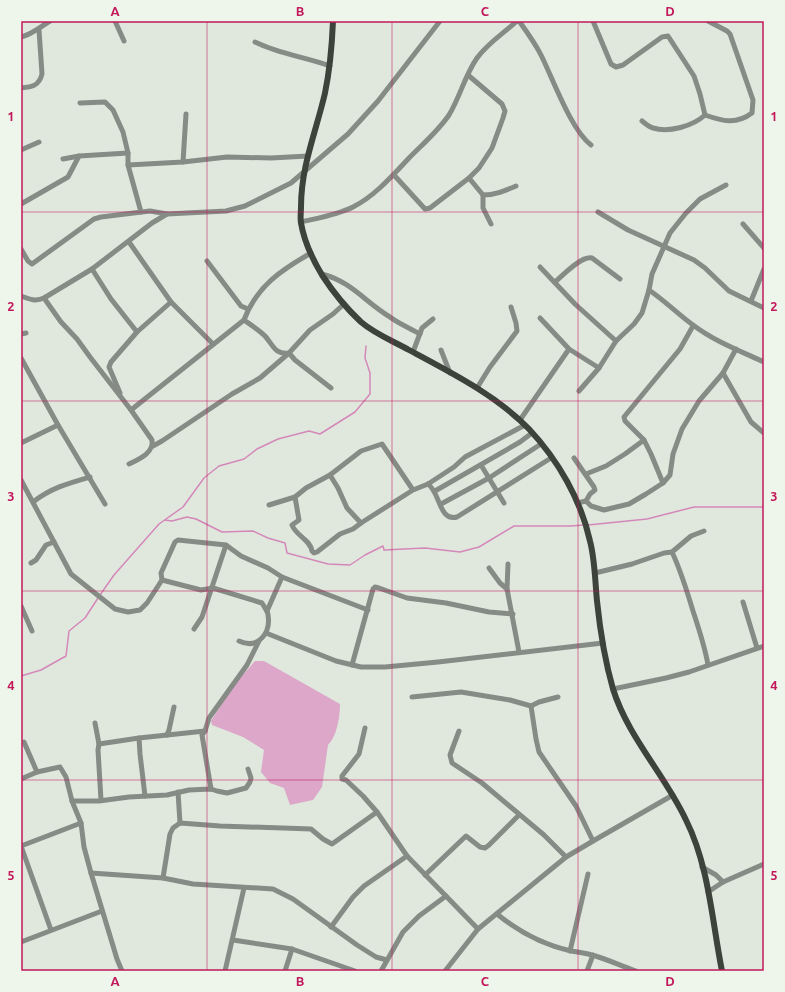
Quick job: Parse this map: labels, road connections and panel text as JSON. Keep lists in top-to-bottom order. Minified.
{"grid":{"columns":["A","B","C","D"],"rows":["1","2","3","4","5"]}}
